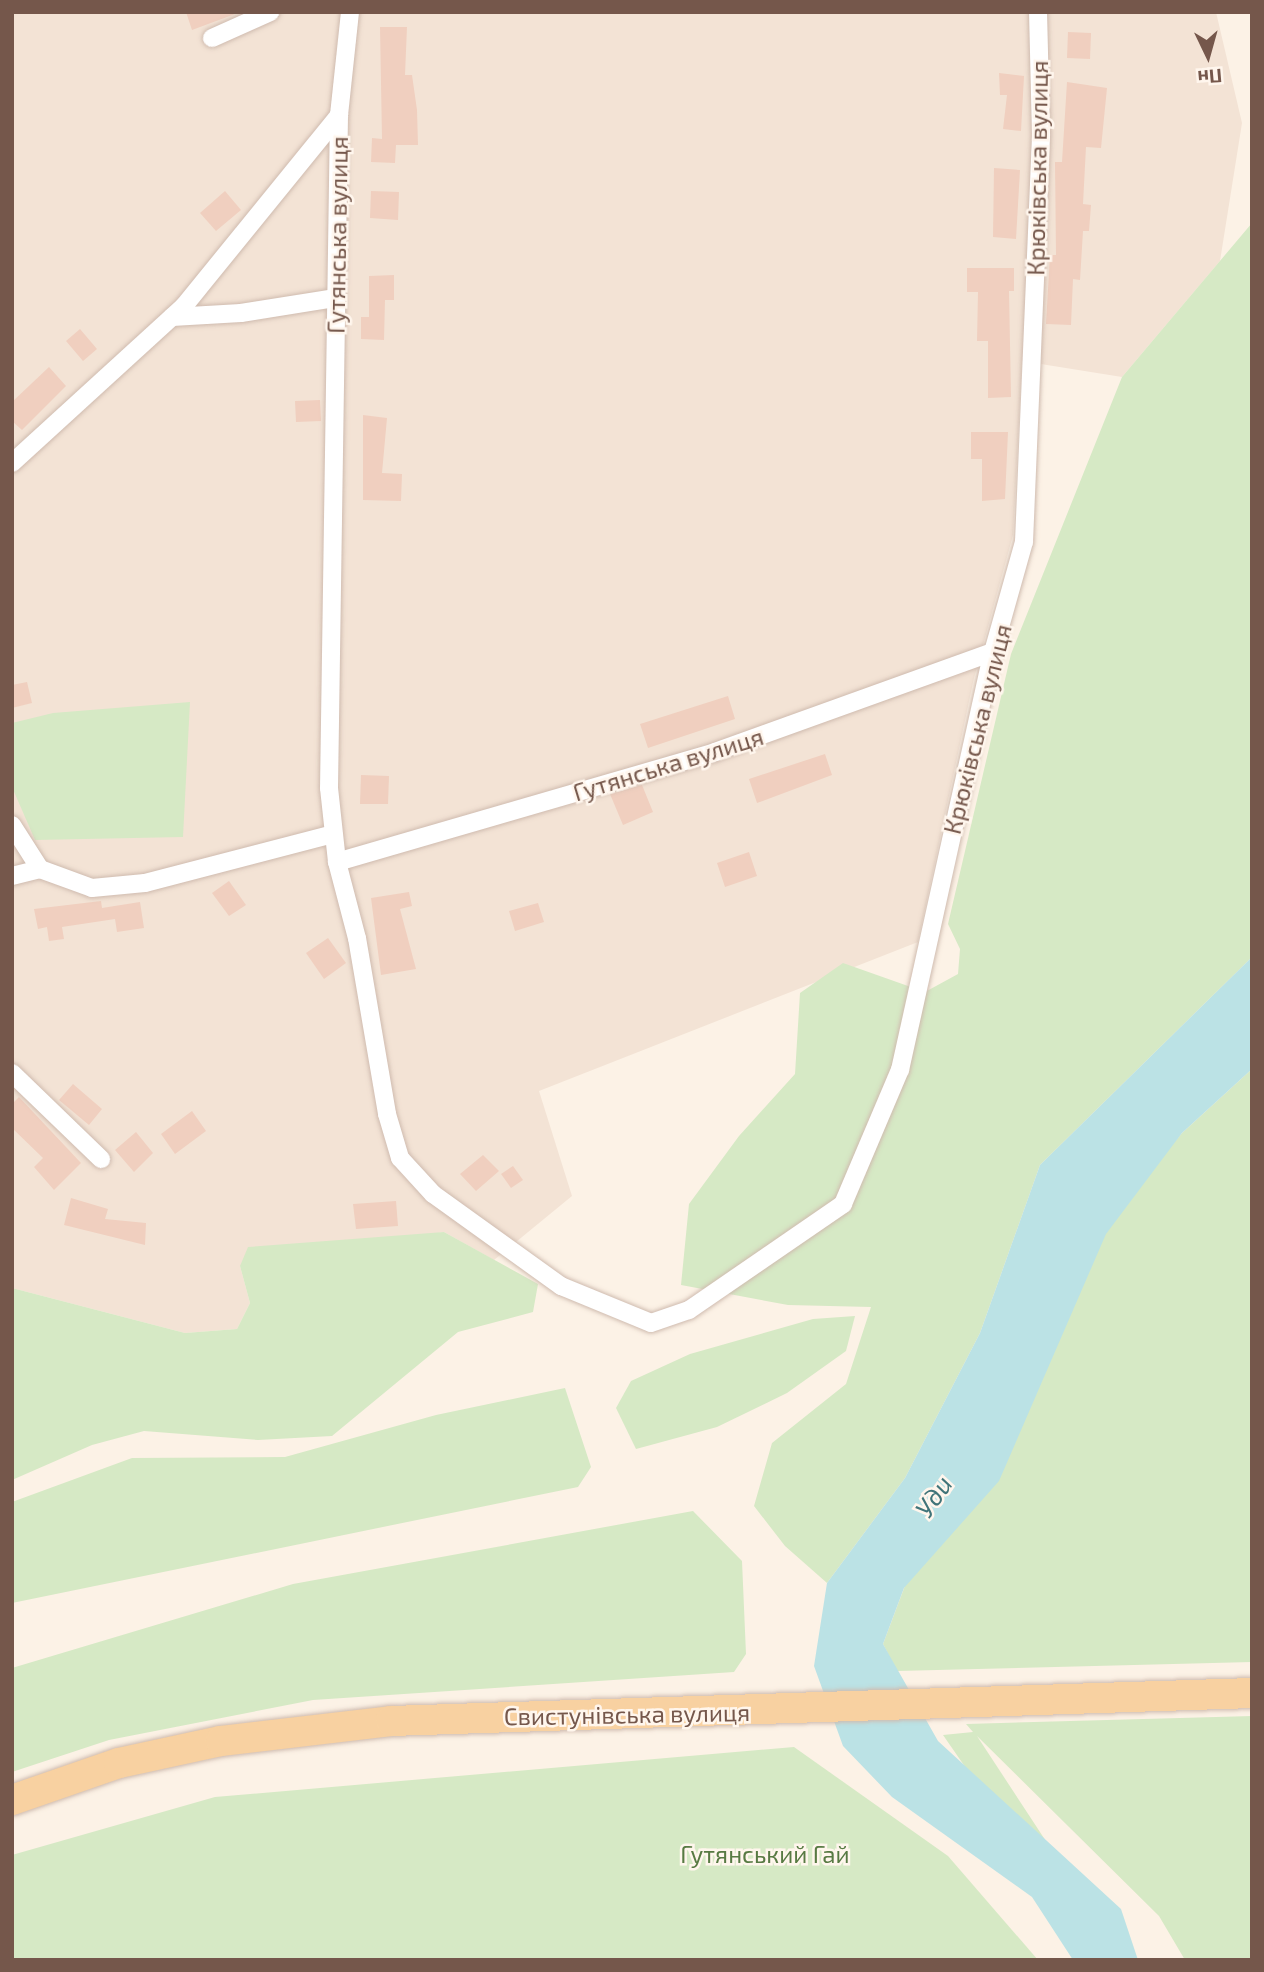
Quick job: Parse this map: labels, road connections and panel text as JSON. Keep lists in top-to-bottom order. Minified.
{"streets":{"main road":["Свистунівська вулиця"],"street":["Крюківська вулиця","Гутянська вулиця"]},"crossings":[["Крюківська вулиця","Гутянська вулиця"]],"water":["Уди"],"parks":["Гутянський Гай"],"north":"bottom"}
